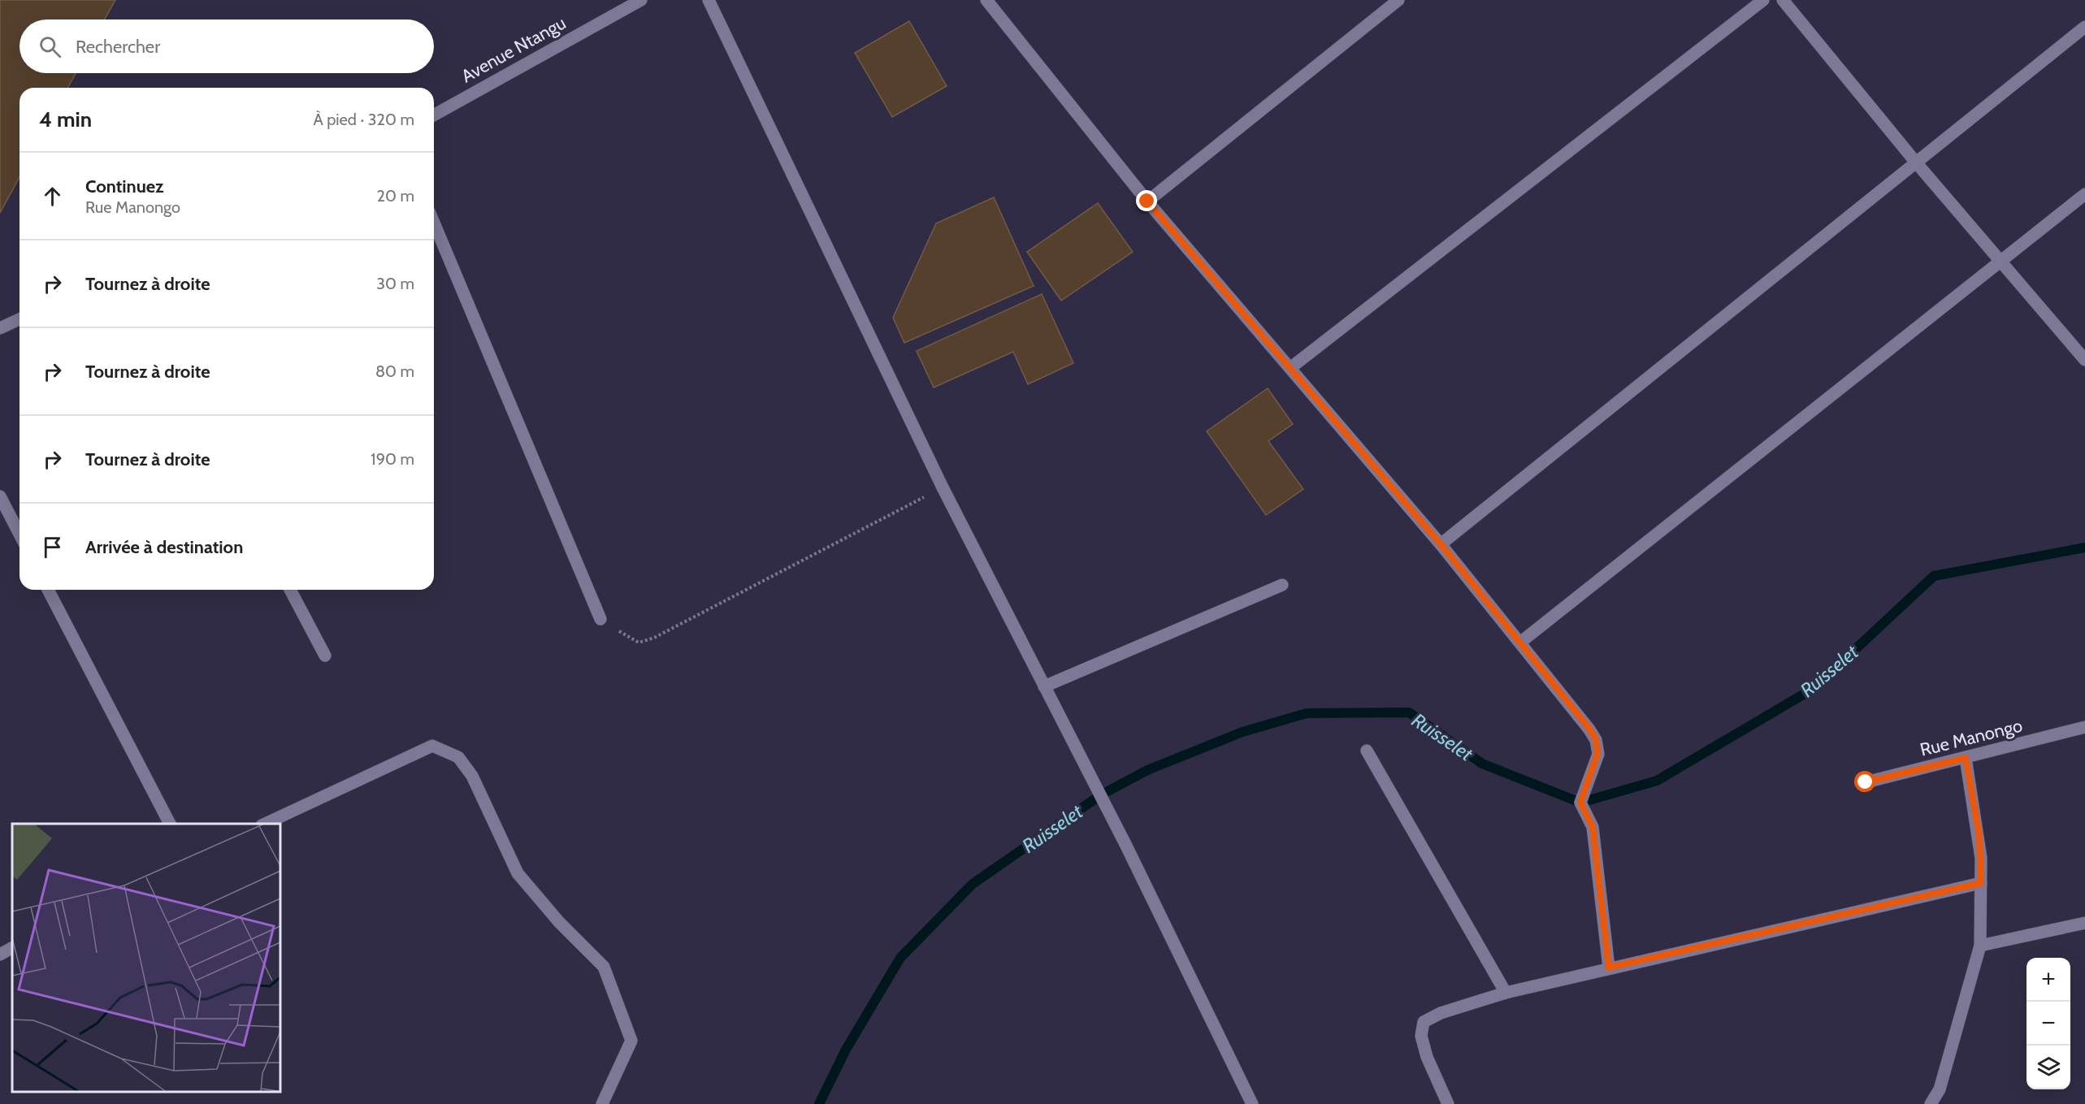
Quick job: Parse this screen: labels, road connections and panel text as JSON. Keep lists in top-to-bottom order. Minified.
{"streets":{"street":["Avenue Ntangu","Rue Manongo"]},"water":["Ruisselet"],"page":{"search":"Rechercher","heading":["4 min","À pied · 320 m"],"list":[["Continuez","Rue Manongo","20 m"],["Tournez à droite","30 m"],["Tournez à droite","80 m"],["Tournez à droite","190 m"],"Arrivée à destination"],"map_buttons":["+","−"]}}
